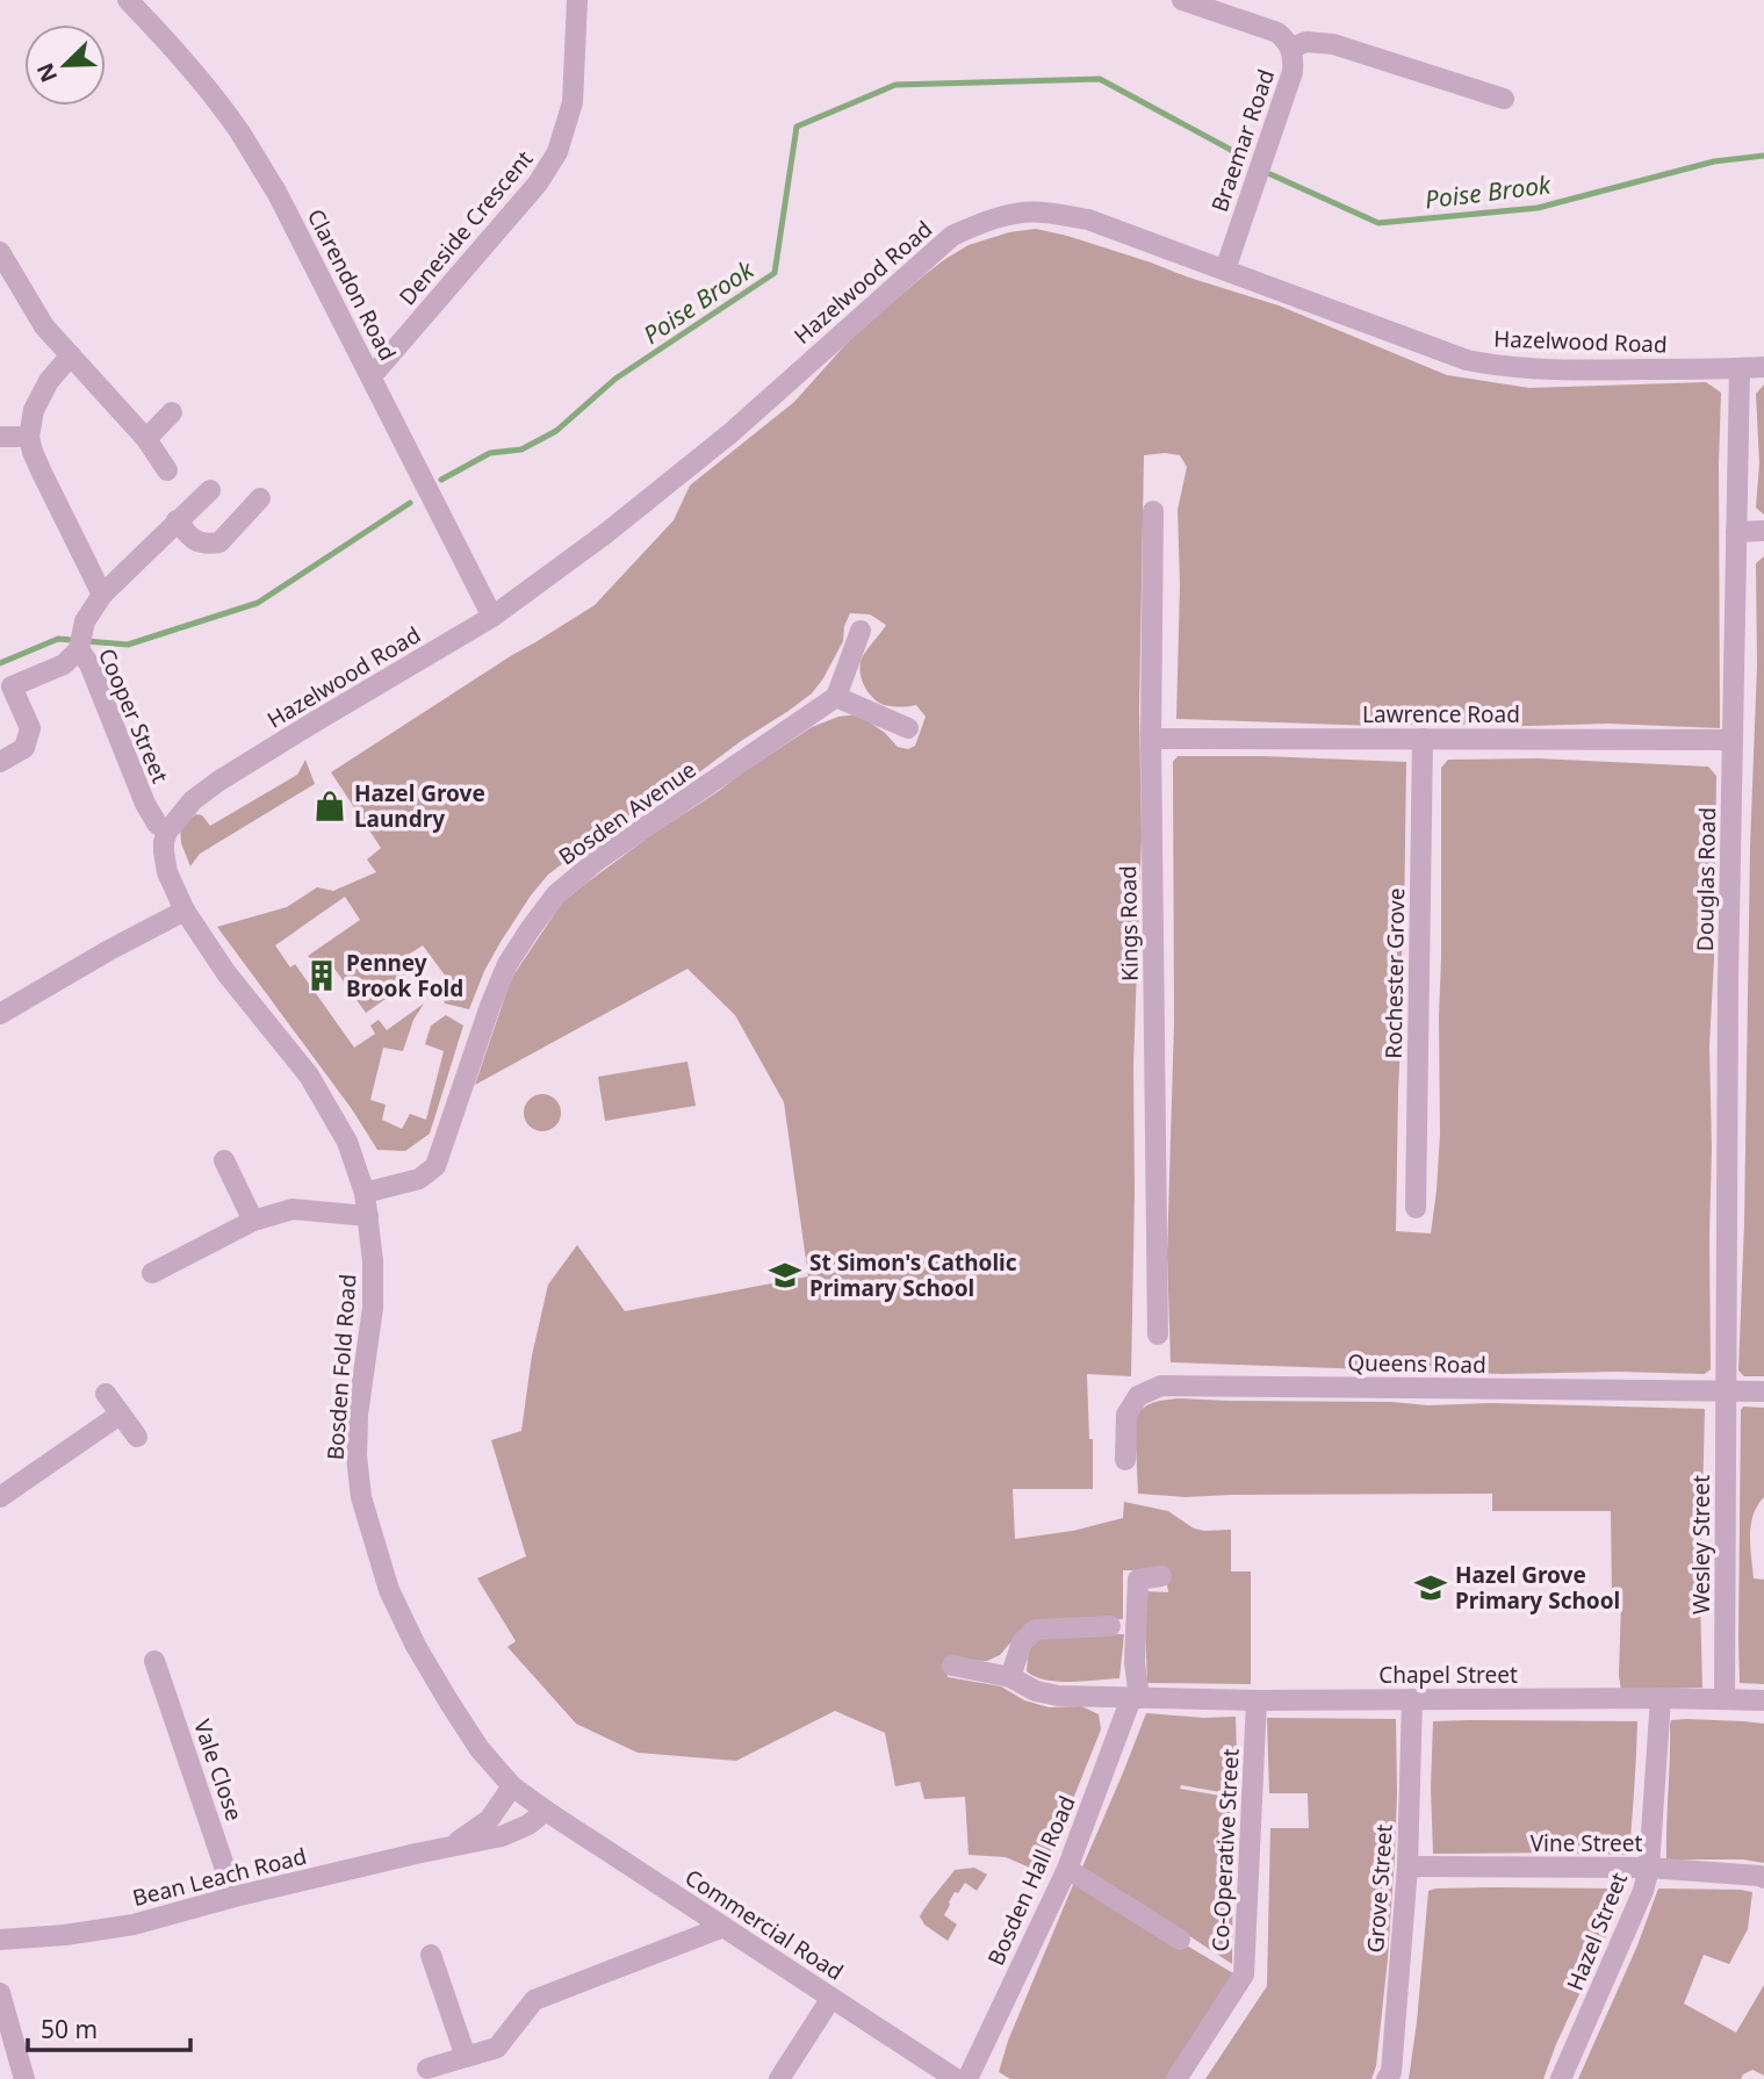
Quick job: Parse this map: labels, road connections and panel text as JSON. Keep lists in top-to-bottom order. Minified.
{"streets":{"street":["Braemar Road","Deneside Crescent","Hazelwood Road","Clarendon Road","Lawrence Road","Cooper Street","Bosden Avenue","Douglas Road","Kings Road","Rochester Grove","Queens Road","Bosden Fold Road","Wesley Street","Chapel Street","Vale Close","Vine Street","Co-Operative Street","Bean Leach Road","Bosden Hall Road","Grove Street","Commercial Road","Hazel Street"]},"crossings":[["Braemar Road","Hazelwood Road"],["Deneside Crescent","Clarendon Road"],["Hazelwood Road","Clarendon Road"],["Hazelwood Road","Cooper Street"],["Hazelwood Road","Douglas Road"],["Hazelwood Road","Bosden Fold Road"],["Lawrence Road","Douglas Road"],["Lawrence Road","Kings Road"],["Lawrence Road","Rochester Grove"],["Cooper Street","Bosden Fold Road"],["Bosden Avenue","Bosden Fold Road"],["Douglas Road","Queens Road"],["Douglas Road","Wesley Street"],["Queens Road","Wesley Street"],["Bosden Fold Road","Bean Leach Road"],["Bosden Fold Road","Commercial Road"],["Wesley Street","Chapel Street"],["Chapel Street","Co-Operative Street"],["Chapel Street","Bosden Hall Road"],["Chapel Street","Grove Street"],["Chapel Street","Hazel Street"],["Vale Close","Bean Leach Road"],["Vine Street","Grove Street"],["Vine Street","Hazel Street"],["Bean Leach Road","Commercial Road"]],"water":["Poise Brook"],"places":{"shop":["Hazel Grove Laundry"],"building":["Penney Brook Fold"],"school or university":["St Simon's Catholic Primary School","Hazel Grove Primary School"]},"scale_bar":"50 m","north":"bottom left"}
